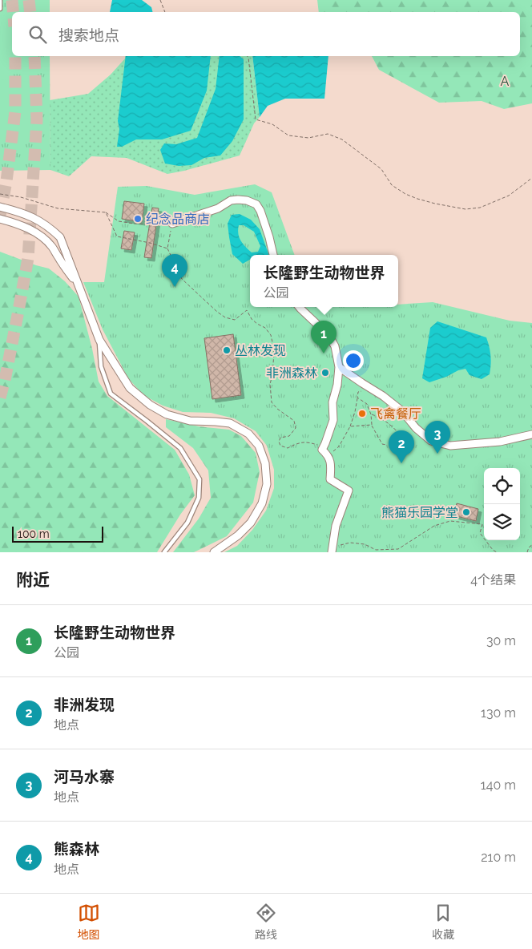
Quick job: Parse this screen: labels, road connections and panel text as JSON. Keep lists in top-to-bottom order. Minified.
{"parks":["A"],"places":["纪念品商店","丛林发现","非洲森林","飞禽餐厅","熊猫乐园学堂"],"scale_bar":"100 m","page":{"search":"搜索地点","pins":["4","1","3","2"],"popup":["长隆野生动物世界","公园"],"scale":"100 m","heading":["附近","4个结果"],"list":[{"mark":"1","name":"长隆野生动物世界","note":"公园","value":"30 m"},{"mark":"2","name":"非洲发现","note":"地点","value":"130 m"},{"mark":"3","name":"河马水寨","note":"地点","value":"140 m"},{"mark":"4","name":"熊森林","note":"地点","value":"210 m"}],"nav":["地图","路线","收藏"]}}
